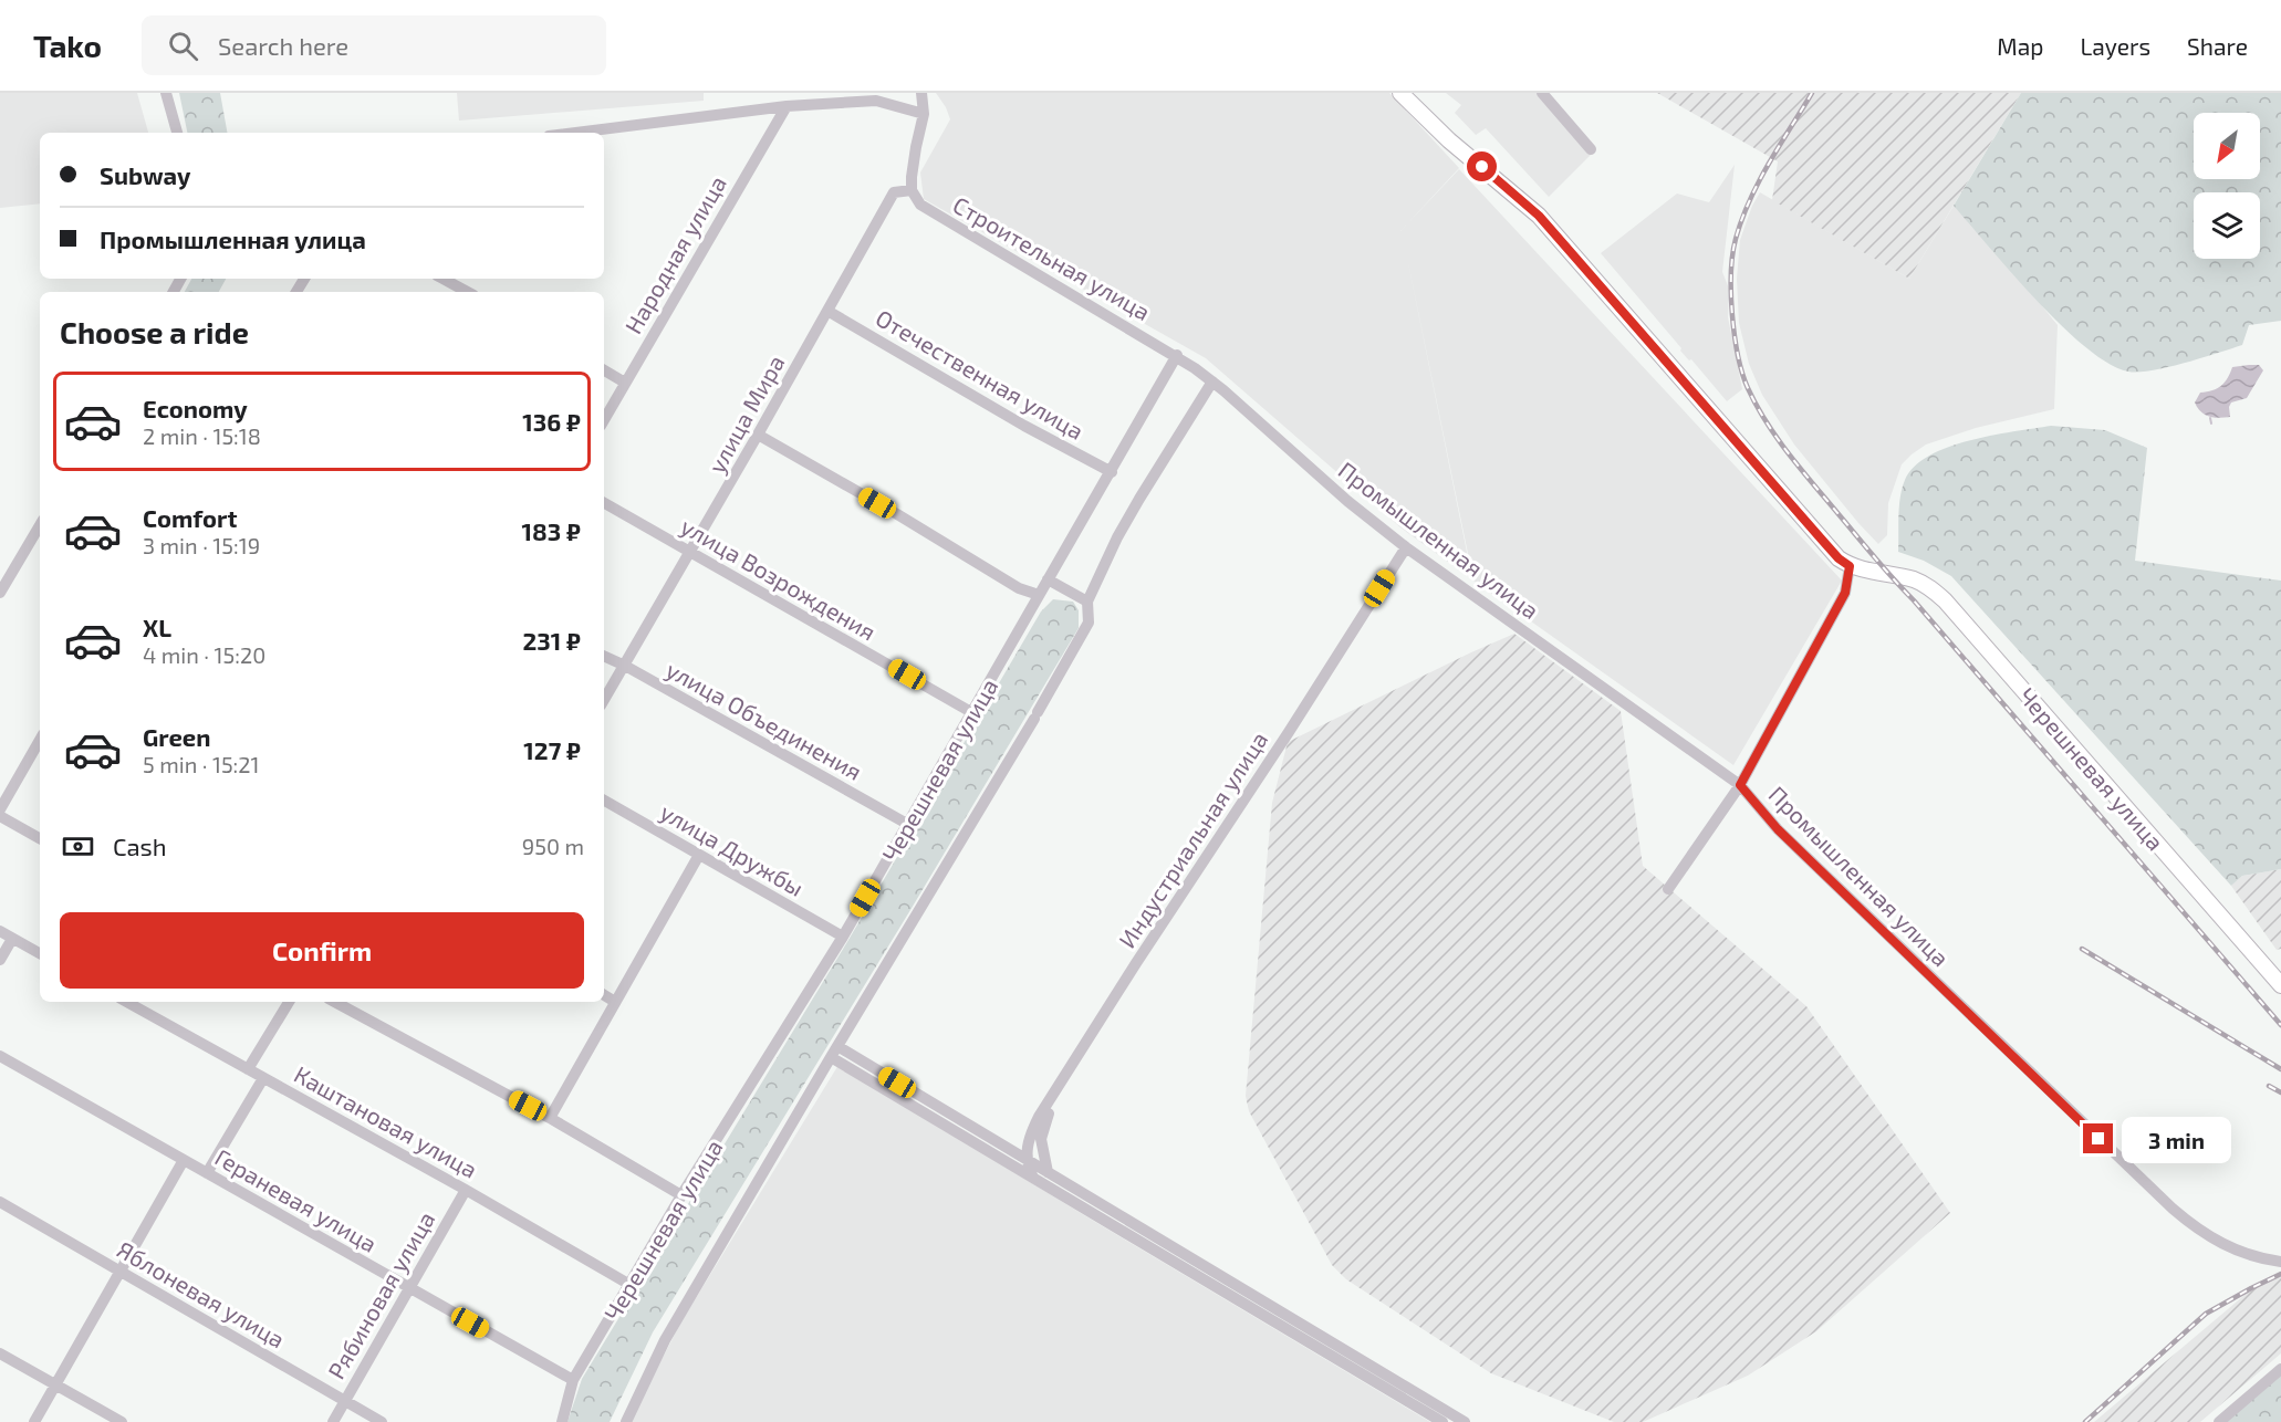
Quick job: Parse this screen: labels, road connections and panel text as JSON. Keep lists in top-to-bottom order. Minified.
{"streets":{"main road":["Черешневая улица"],"street":["Народная улица","Строительная улица","Отечественная улица","улица Мира","Промышленная улица","улица Возрождения","улица Объединения","Индустриальная улица","улица Дружбы","Каштановая улица","Гераневая улица","Яблоневая улица","Рябиновая улица"]},"crossings":[["Строительная улица","улица Мира"],["Строительная улица","Промышленная улица"],["Строительная улица","Черешневая улица"],["Отечественная улица","улица Мира"],["Отечественная улица","Черешневая улица"],["улица Мира","улица Возрождения"],["улица Мира","улица Объединения"],["Промышленная улица","Черешневая улица"],["Промышленная улица","Индустриальная улица"],["улица Возрождения","Черешневая улица"],["улица Объединения","Черешневая улица"],["Черешневая улица","улица Дружбы"],["Черешневая улица","Каштановая улица"],["Черешневая улица","Гераневая улица"],["Каштановая улица","Рябиновая улица"],["Гераневая улица","Рябиновая улица"],["Яблоневая улица","Рябиновая улица"]],"north":"bottom left","page":{"header":"Tako","search":"Search here","nav":["Map","Layers","Share"],"banner":["Subway","Промышленная улица"],"heading":"Choose a ride","list":[{"name":"Economy","note":"2 min · 15:18","value":"136 ₽"},{"name":"Comfort","note":"3 min · 15:19","value":"183 ₽"},{"name":"XL","note":"4 min · 15:20","value":"231 ₽"},{"name":"Green","note":"5 min · 15:21","value":"127 ₽"}],"pay":["Cash","950 m"],"buttons":"Confirm","bubble":"3 min"}}
